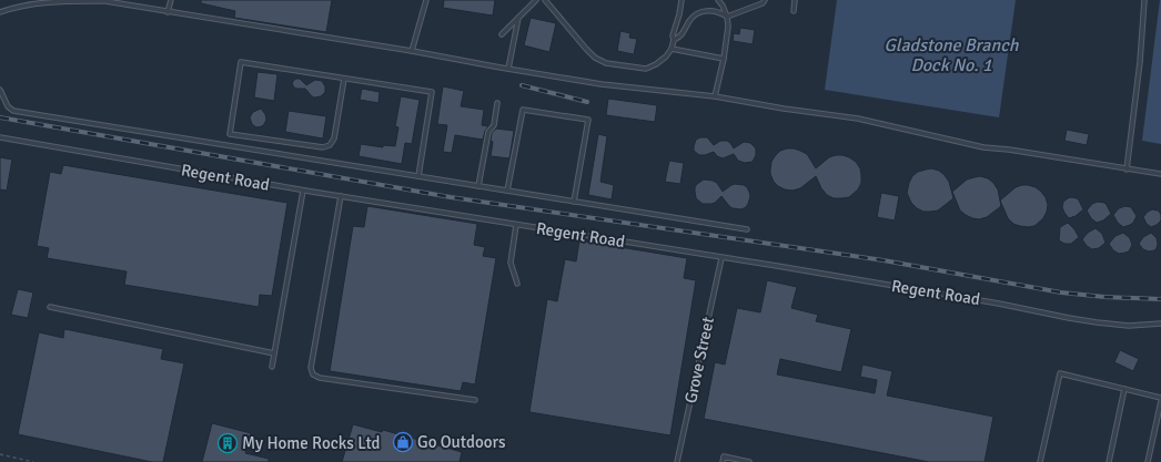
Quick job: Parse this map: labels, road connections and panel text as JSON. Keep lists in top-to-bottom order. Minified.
{"streets":{"lane":["Regent Road","Grove Street"]},"crossings":[["Regent Road","Grove Street"]],"water":["Gladstone Branch Dock No. 1"],"places":{"shop":["Go Outdoors"],"building":["My Home Rocks Ltd"]}}
